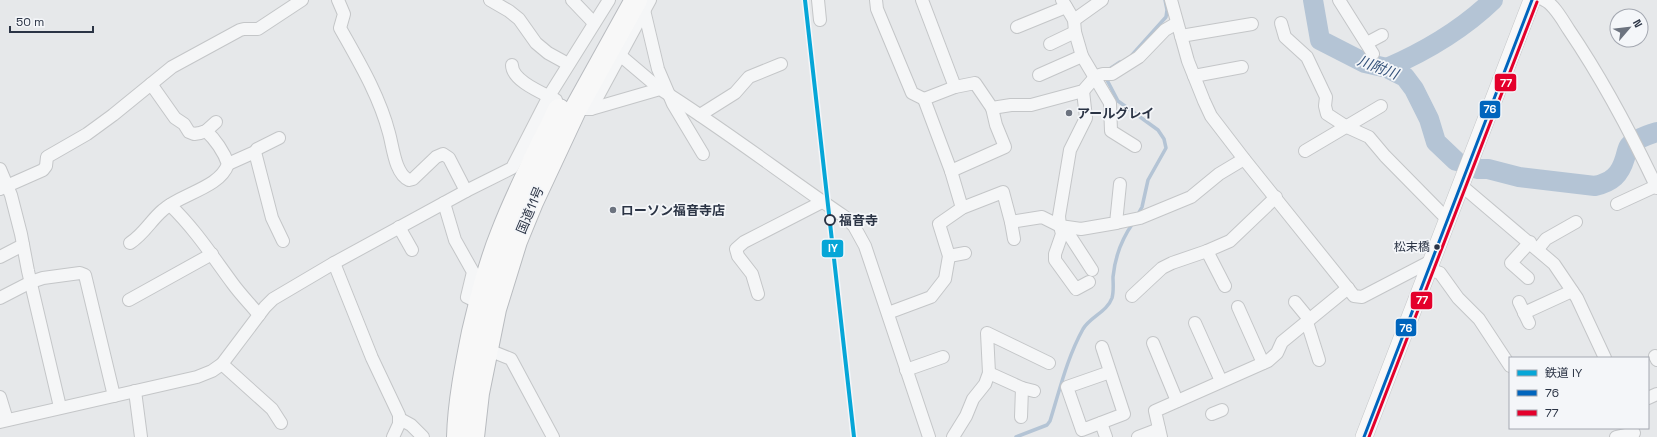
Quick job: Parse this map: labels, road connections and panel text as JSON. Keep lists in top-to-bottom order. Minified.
{"streets":{"highway":["国道11号"]},"water":["川附川"],"places":["アールグレイ","ローソン福音寺店","福音寺","松末橋"],"lines":["rail line IY","transit line 76","transit line 77"],"legend":["鉄道 IY","76","77"],"scale_bar":"50 m","north":"top right"}
